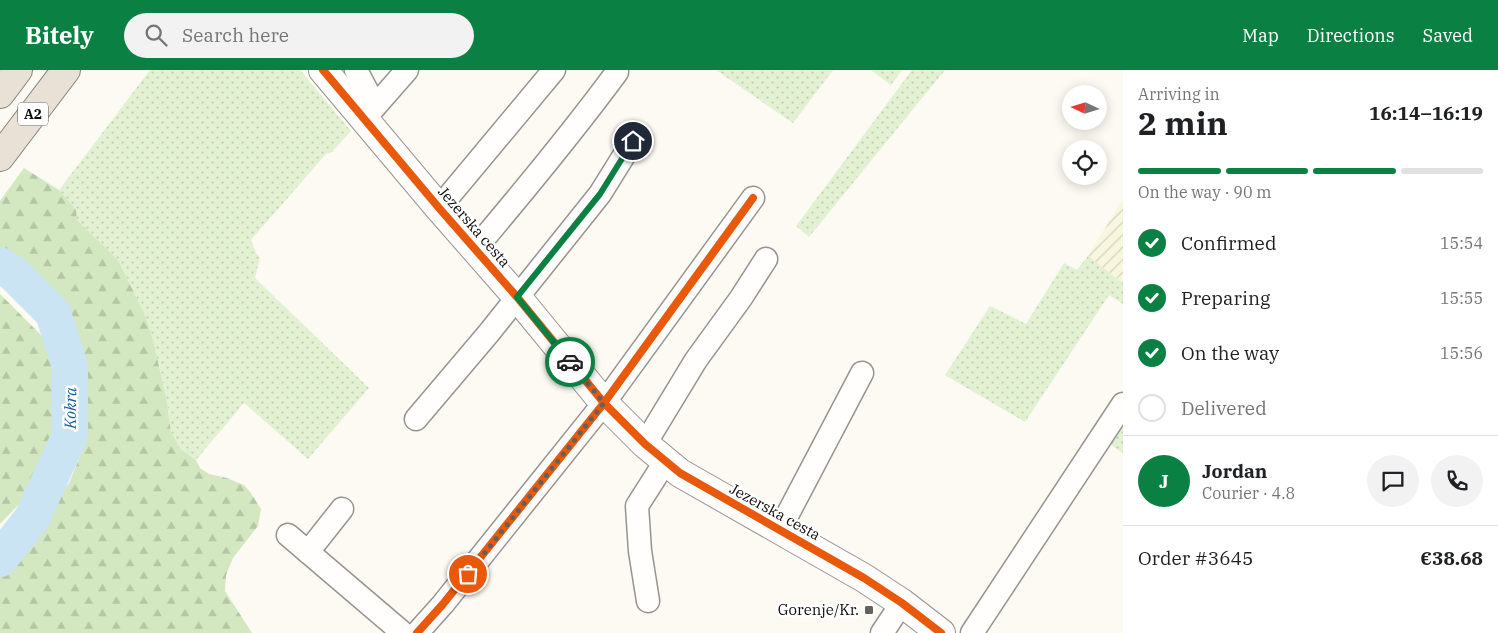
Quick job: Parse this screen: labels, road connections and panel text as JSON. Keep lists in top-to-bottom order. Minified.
{"streets":{"highway":["A2"],"street":["Jezerska cesta"]},"water":["Kokra"],"places":{"transit":["Gorenje/Kr."]},"north":"left","page":{"header":"Bitely","search":"Search here","nav":["Map","Directions","Saved"],"heading":["2 min","Arriving in","16:14–16:19"],"panel":["Jordan","Courier · 4.8","Order #3645","€38.68"],"bar":"On the way · 90 m","list":[["Confirmed","15:54"],["Preparing","15:55"],["On the way","15:56"],"Delivered"],"round":"J"}}
